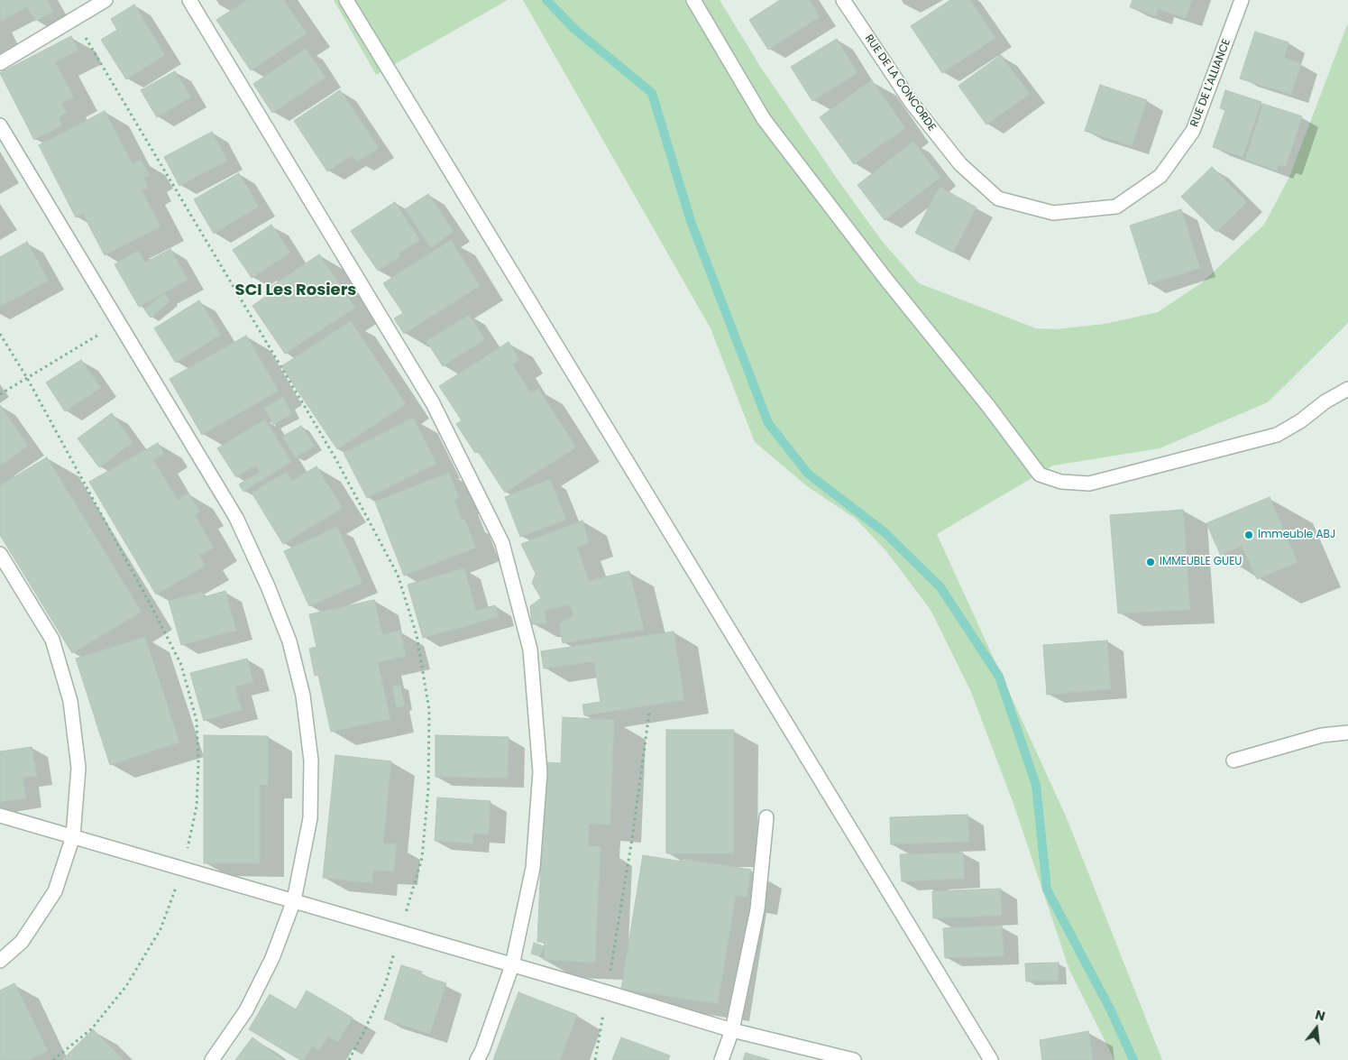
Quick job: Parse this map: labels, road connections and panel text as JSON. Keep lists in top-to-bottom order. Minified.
{"streets":{"street":["RUE DE LA CONCORDE","RUE DE L'ALLIANCE"]},"crossings":[["RUE DE LA CONCORDE","RUE DE L'ALLIANCE"]],"districts":["SCI Les Rosiers"],"places":["Immeuble ABJ","IMMEUBLE GUEU"],"north":"top"}
